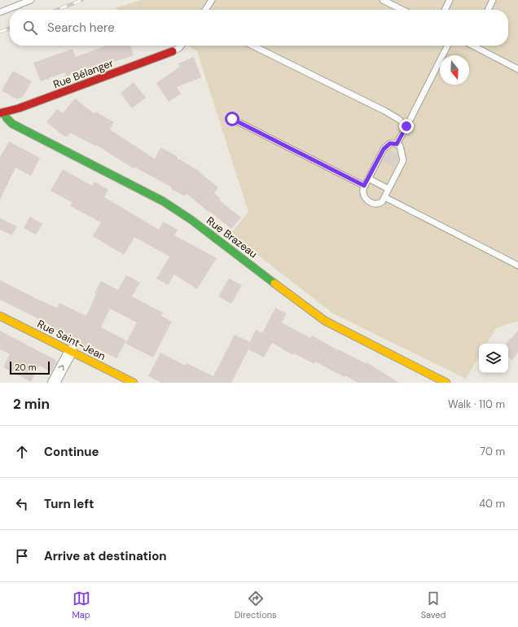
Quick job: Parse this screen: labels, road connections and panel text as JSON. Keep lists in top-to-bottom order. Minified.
{"streets":{"street":["Rue Bélanger","Rue Brazeau","Rue Saint-Jean"]},"crossings":[["Rue Bélanger","Rue Brazeau"]],"scale_bar":"20 m","north":"bottom","page":{"search":"Search here","scale":"20 m","heading":["2 min","Walk · 110 m"],"list":[["Continue","70 m"],["Turn left","40 m"],"Arrive at destination"],"nav":["Map","Directions","Saved"]}}
